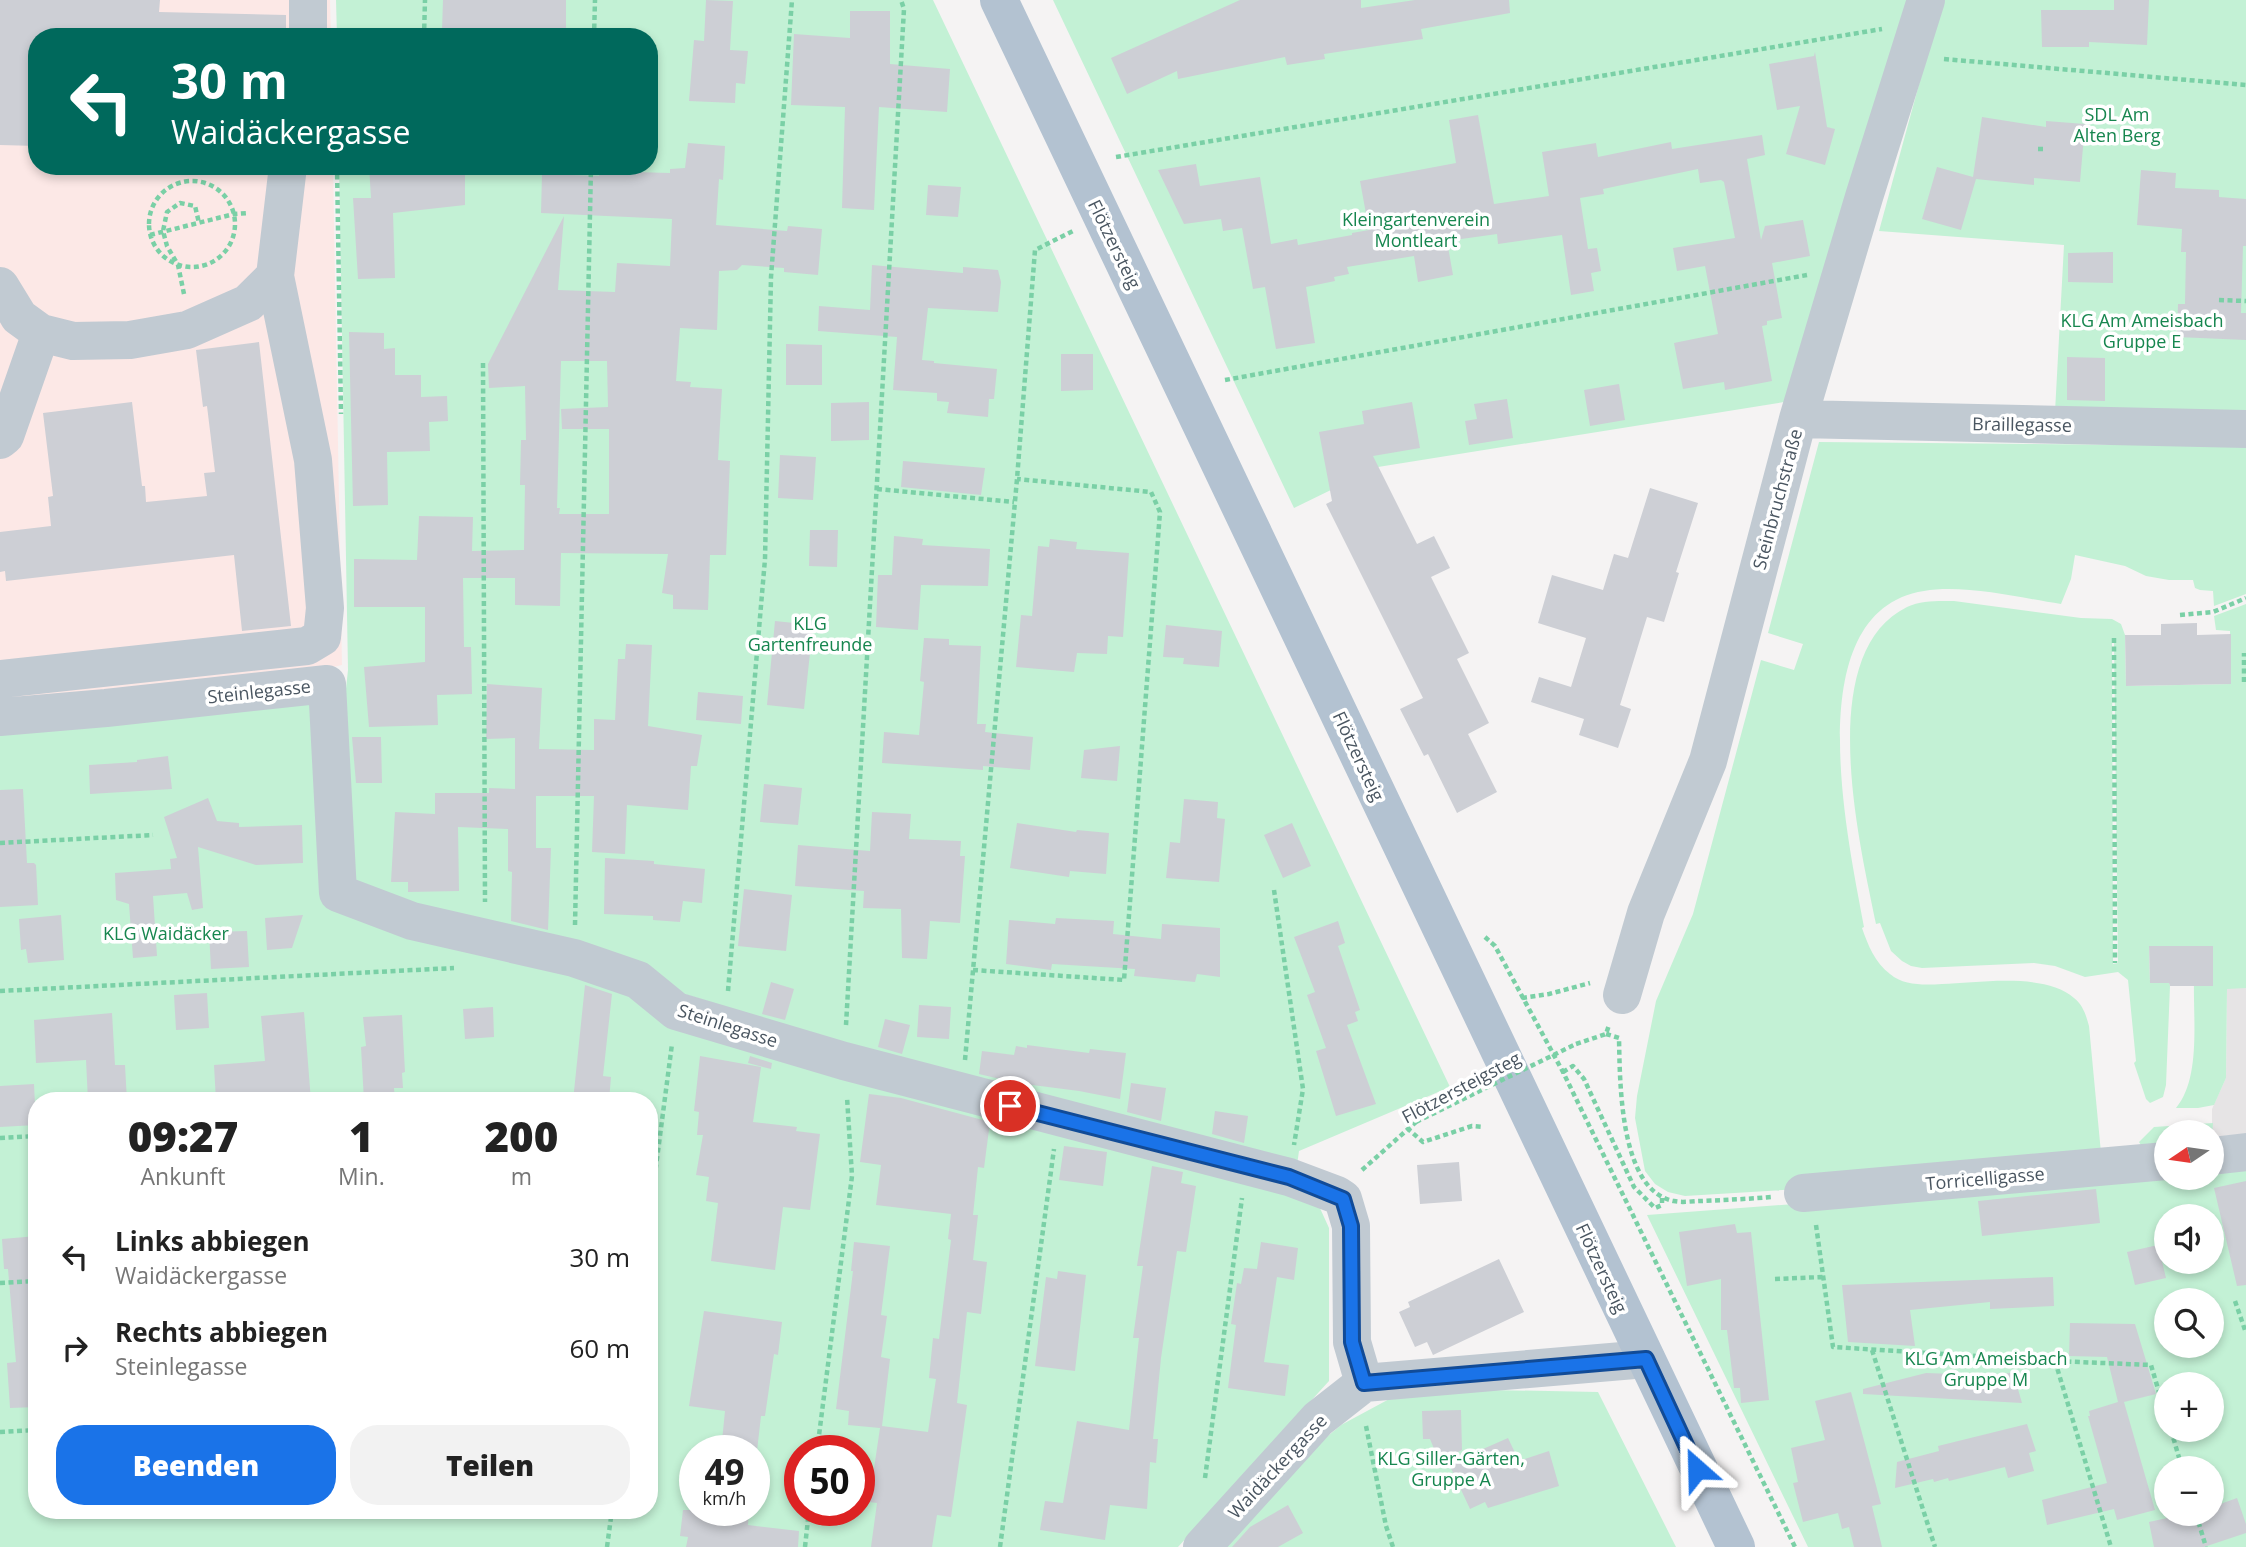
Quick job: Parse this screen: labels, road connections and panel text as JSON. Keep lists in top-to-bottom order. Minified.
{"streets":{"main road":["Flötzersteig"],"street":["Braillegasse","Steinbruchstraße","Steinlegasse","Torricelligasse","Waidäckergasse"],"path":["Flötzersteigsteg"]},"crossings":[["Braillegasse","Steinbruchstraße"],["Steinlegasse","Flötzersteigsteg"]],"parks":["SDL Am Alten Berg","Kleingartenverein Montleart","KLG Am Ameisbach Gruppe E","KLG Gartenfreunde","KLG Waidäcker","KLG Am Ameisbach Gruppe M","KLG Siller-Gärten, Gruppe A"],"north":"left","page":{"turn":["30 m","Waidäckergasse"],"eta":["09:27","Ankunft","1","Min.","200","m"],"map_buttons":["+","−"],"list":[{"name":"Links abbiegen","note":"Waidäckergasse","value":"30 m"},{"name":"Rechts abbiegen","note":"Steinlegasse","value":"60 m"}],"buttons":["Beenden","Teilen"],"speed":"49 km/h","limit":"50"}}
